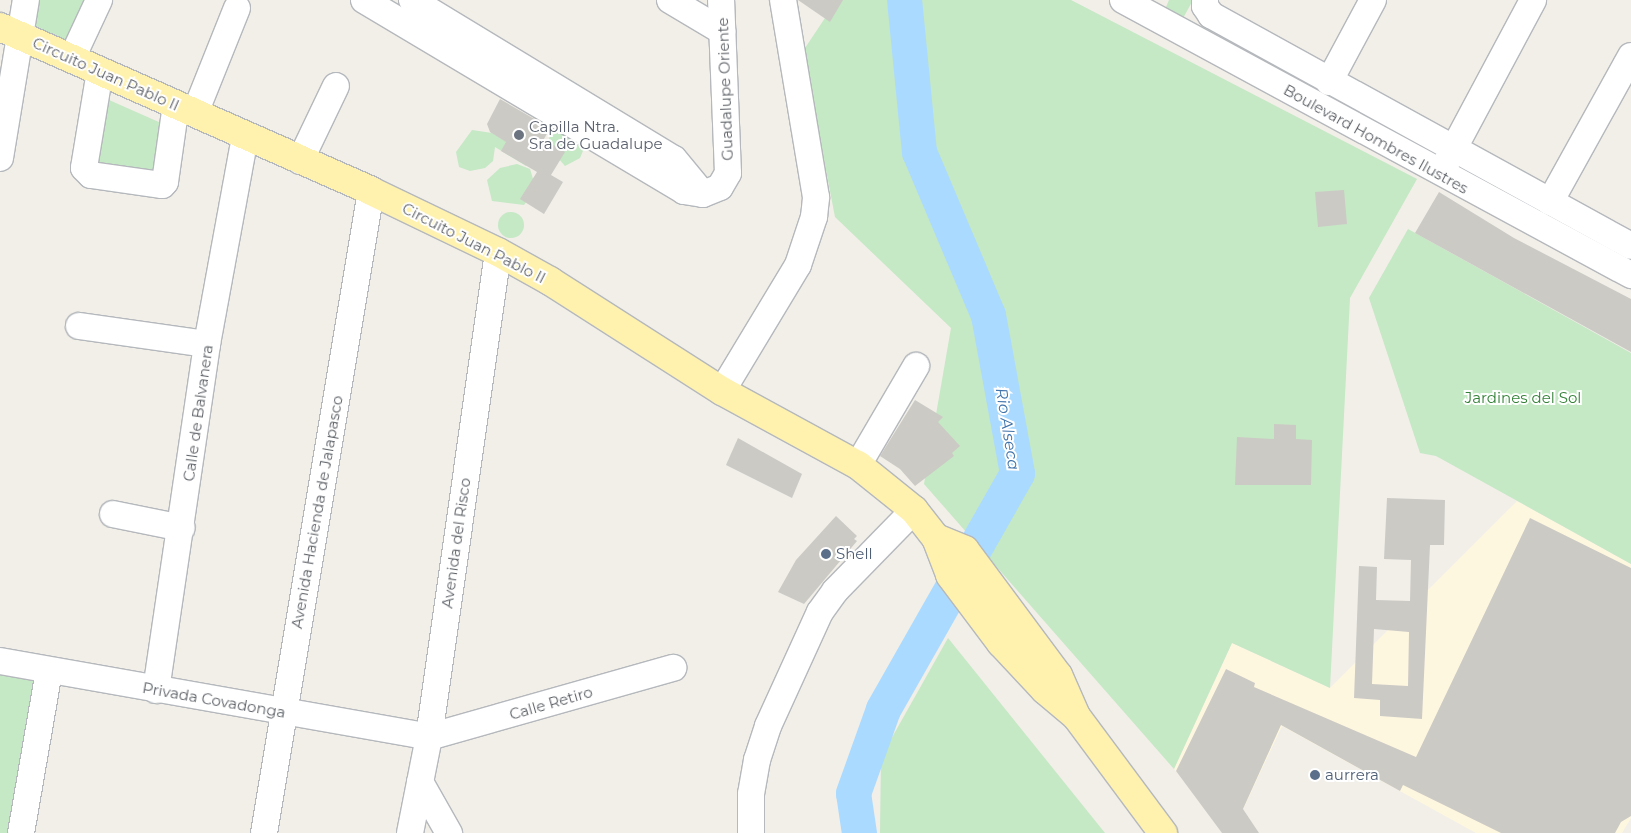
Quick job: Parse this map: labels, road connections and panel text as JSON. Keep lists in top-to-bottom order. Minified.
{"streets":{"main road":["Circuito Juan Pablo II"],"street":["Guadalupe Oriente","Boulevard Hombres Ilustres","Calle de Balvanera","Avenida Hacienda de Jalapasco","Avenida del Risco","Privada Covadonga","Calle Retiro"]},"crossings":[["Circuito Juan Pablo II","Calle de Balvanera"],["Circuito Juan Pablo II","Avenida Hacienda de Jalapasco"],["Circuito Juan Pablo II","Avenida del Risco"],["Calle de Balvanera","Privada Covadonga"],["Avenida Hacienda de Jalapasco","Privada Covadonga"],["Avenida del Risco","Privada Covadonga"],["Avenida del Risco","Calle Retiro"],["Privada Covadonga","Calle Retiro"]],"water":["Rio Alseca"],"parks":["Jardines del Sol"],"places":["Capilla Ntra. Sra de Guadalupe","Shell","aurrera"]}
